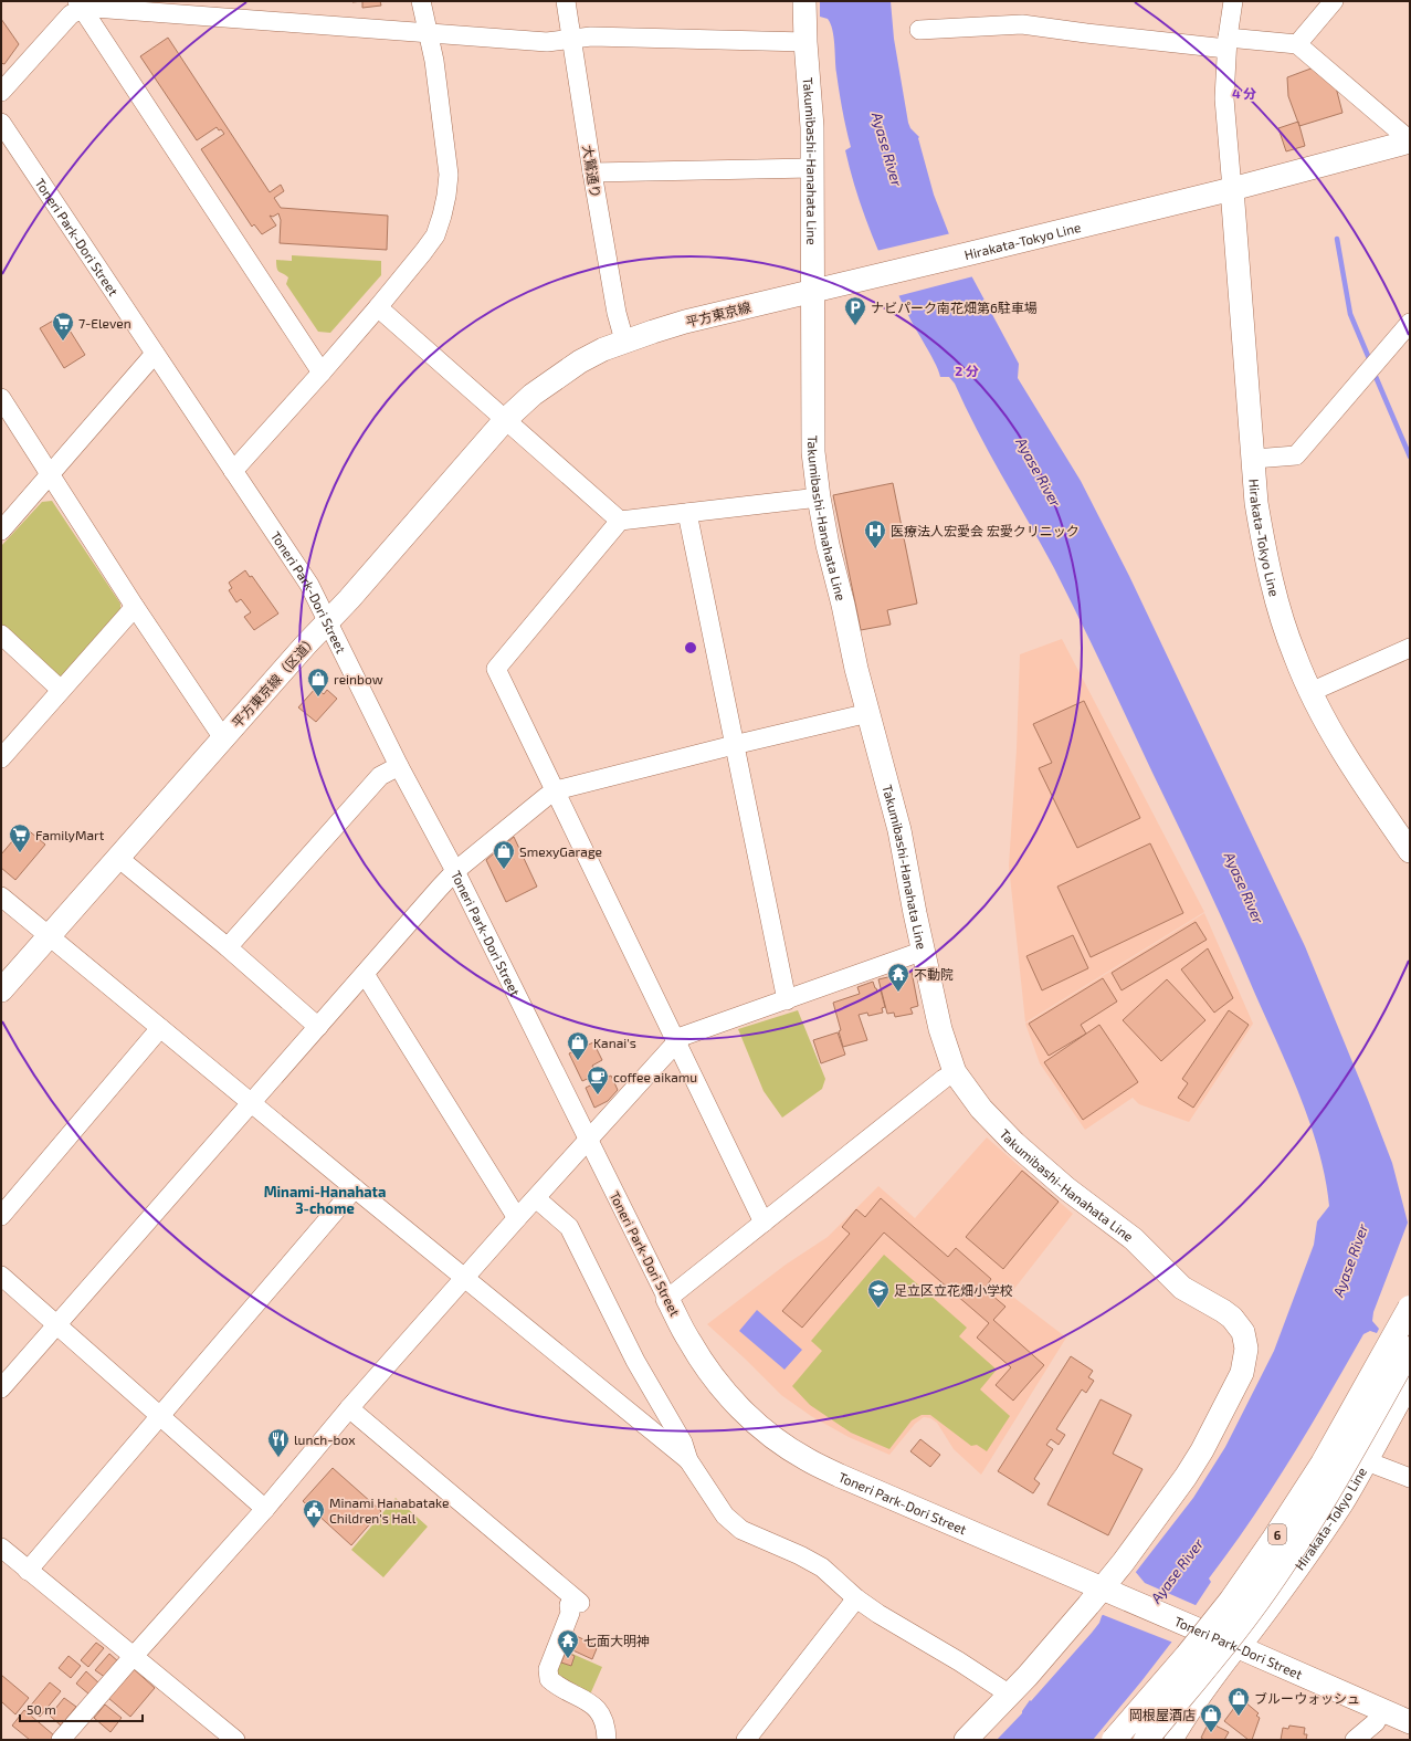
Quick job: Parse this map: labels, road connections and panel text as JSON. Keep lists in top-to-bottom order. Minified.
{"streets":{"highway":["6"],"main road":["Takumibashi-Hanahata Line","Toneri Park-Dori Street","Hirakata-Tokyo Line","平方東京線","平方東京線（区道）"],"street":["大鷲通り"]},"crossings":[["Takumibashi-Hanahata Line","Toneri Park-Dori Street"],["Takumibashi-Hanahata Line","Hirakata-Tokyo Line"],["Takumibashi-Hanahata Line","平方東京線"],["大鷲通り","平方東京線"],["大鷲通り","平方東京線（区道）"],["Toneri Park-Dori Street","Hirakata-Tokyo Line"],["Toneri Park-Dori Street","平方東京線（区道）"],["Hirakata-Tokyo Line","平方東京線"],["平方東京線","平方東京線（区道）"]],"districts":["Minami-Hanahata 3-chome"],"water":["Ayase River"],"places":{"parking":["ナビパーク南花畑第6駐車場"],"supermarket":["7-Eleven","FamilyMart"],"hospital":["医療法人宏愛会 宏愛クリニック"],"shop":["reinbow","SmexyGarage","Kanai's","ブルーウォッシュ","岡根屋酒店"],"temple":["不動院","七面大明神"],"cafe":["coffee aikamu"],"school or university":["足立区立花畑小学校"],"restaurant":["lunch-box"],"public building":["Minami Hanabatake Children's Hall"]},"scale_bar":"50 m","rings":["4 分","2 分"]}
